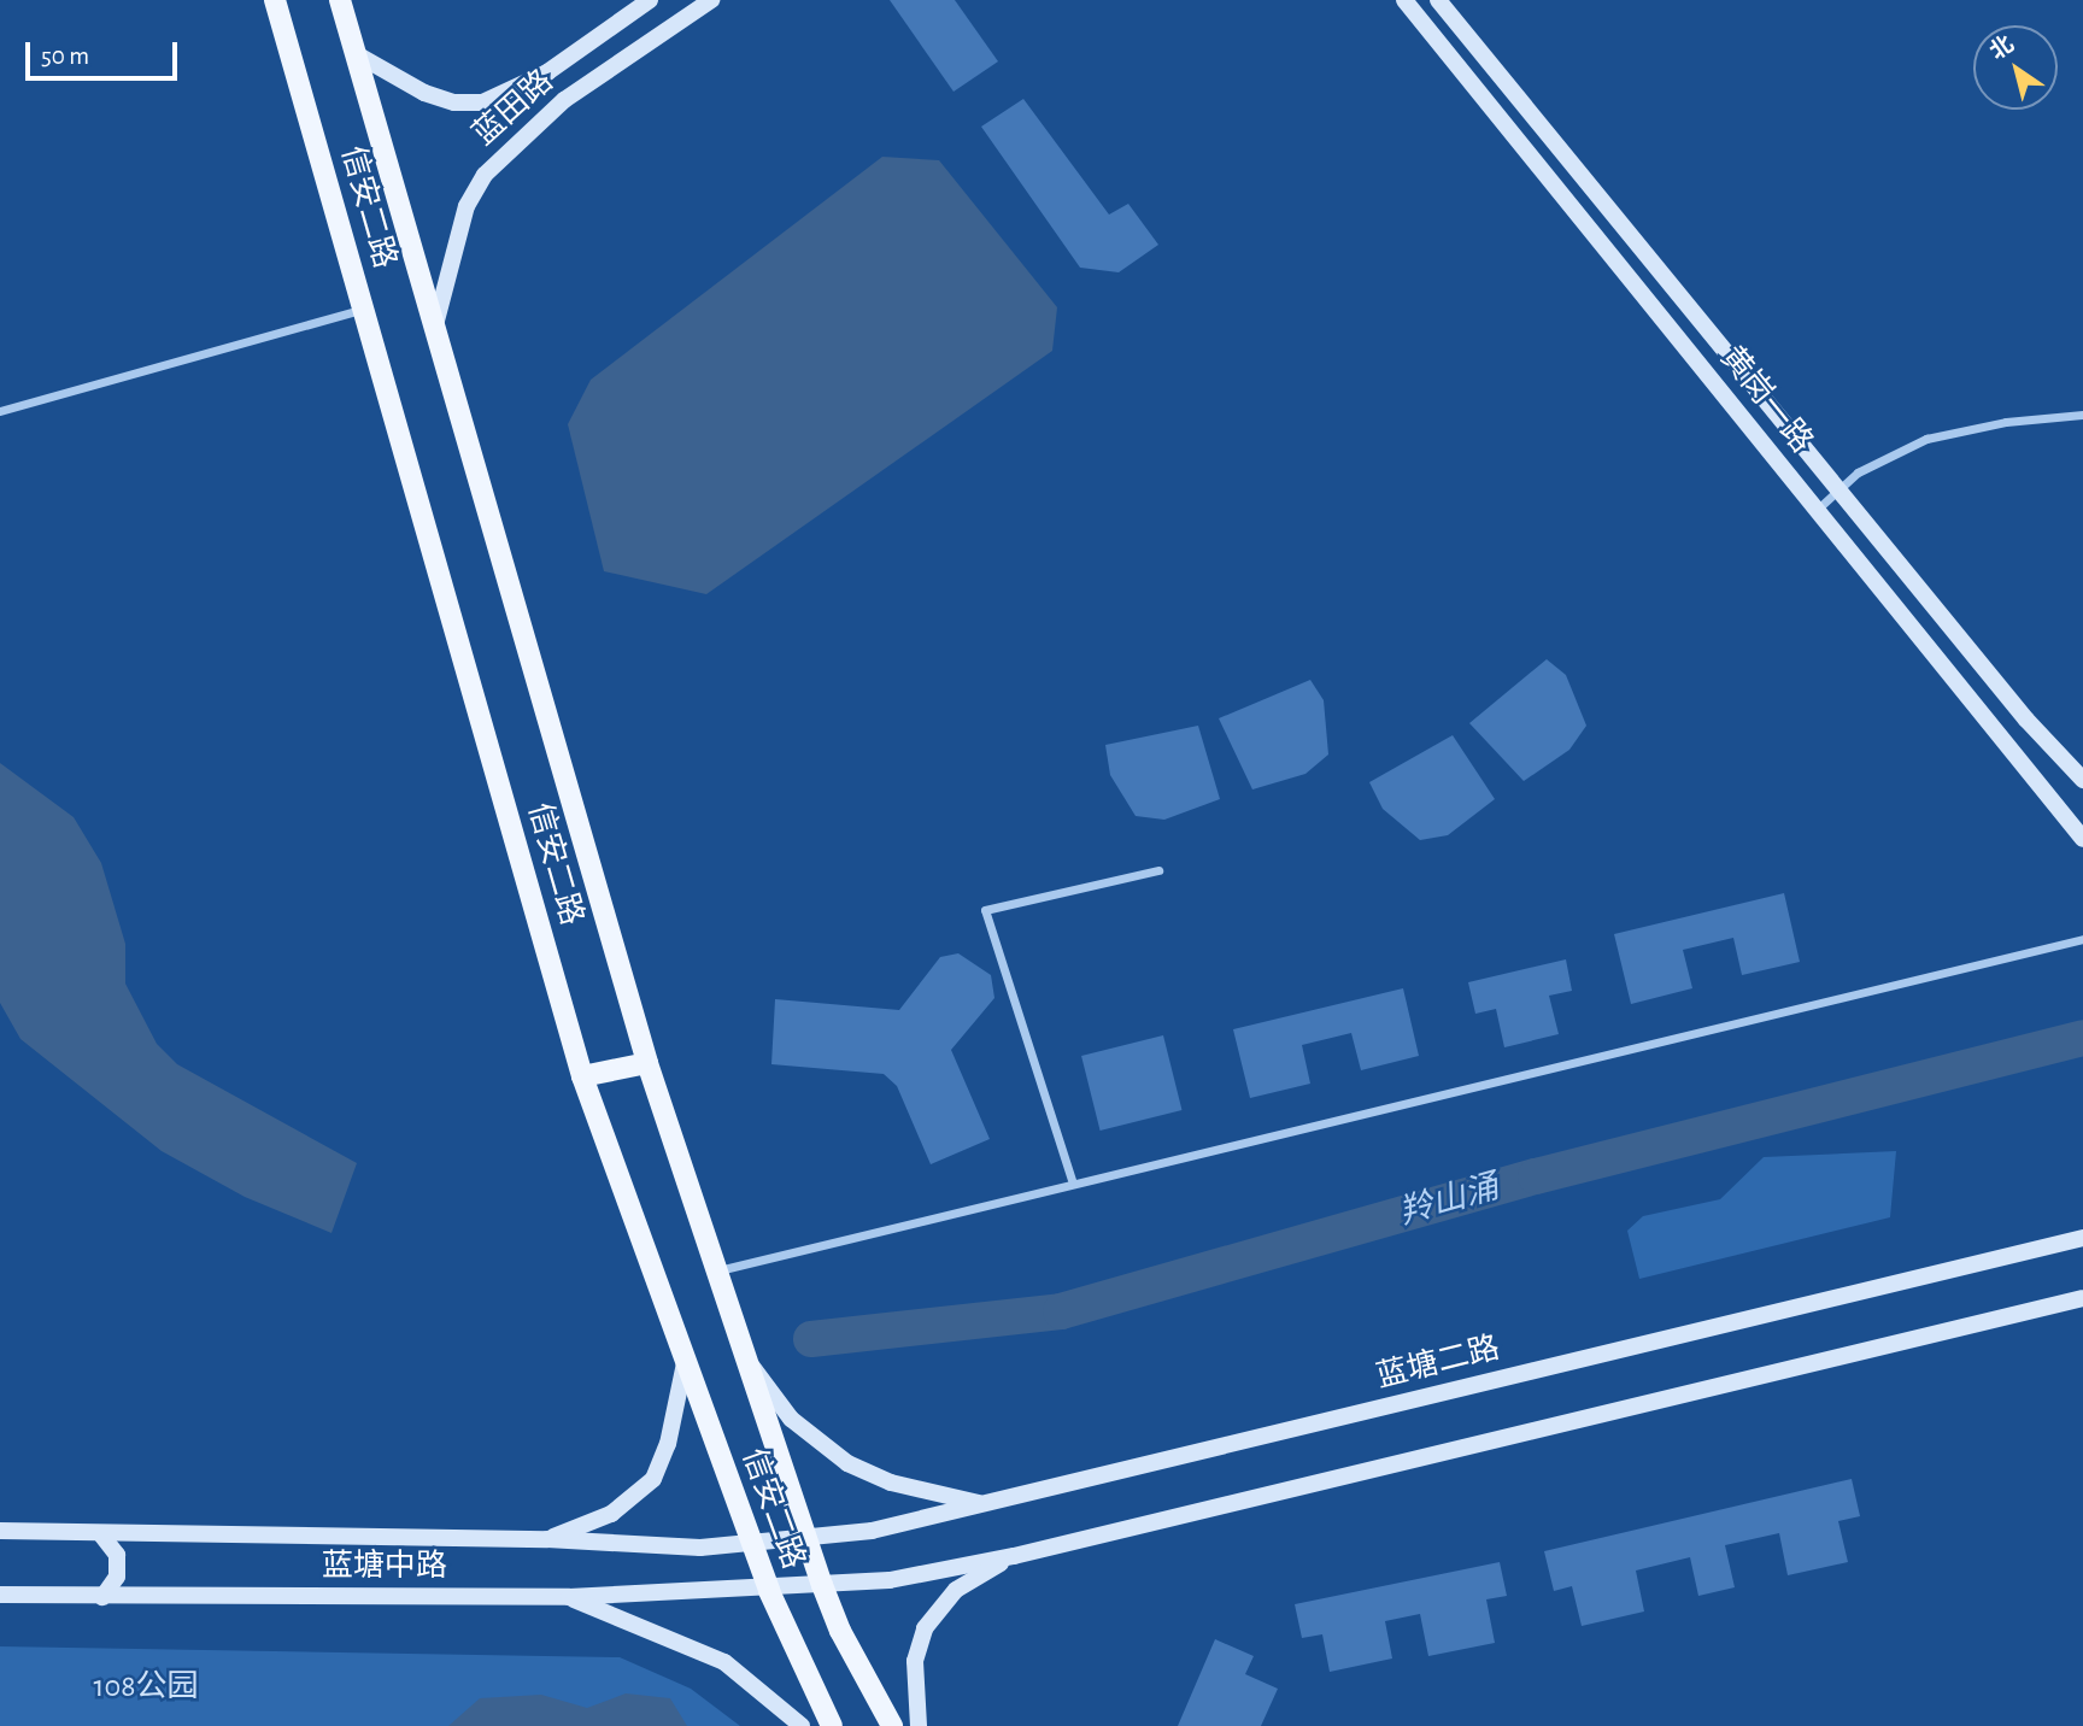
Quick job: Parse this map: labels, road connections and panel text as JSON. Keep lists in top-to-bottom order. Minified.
{"streets":{"main road":["蓝田路","信安二路","黄岗一路","蓝塘二路","蓝塘中路"]},"crossings":[["蓝田路","信安二路"],["信安二路","蓝塘二路"],["信安二路","蓝塘中路"],["蓝塘二路","蓝塘中路"]],"water":["羚山涌"],"parks":["108公园"],"scale_bar":"50 m","north":"top left"}
